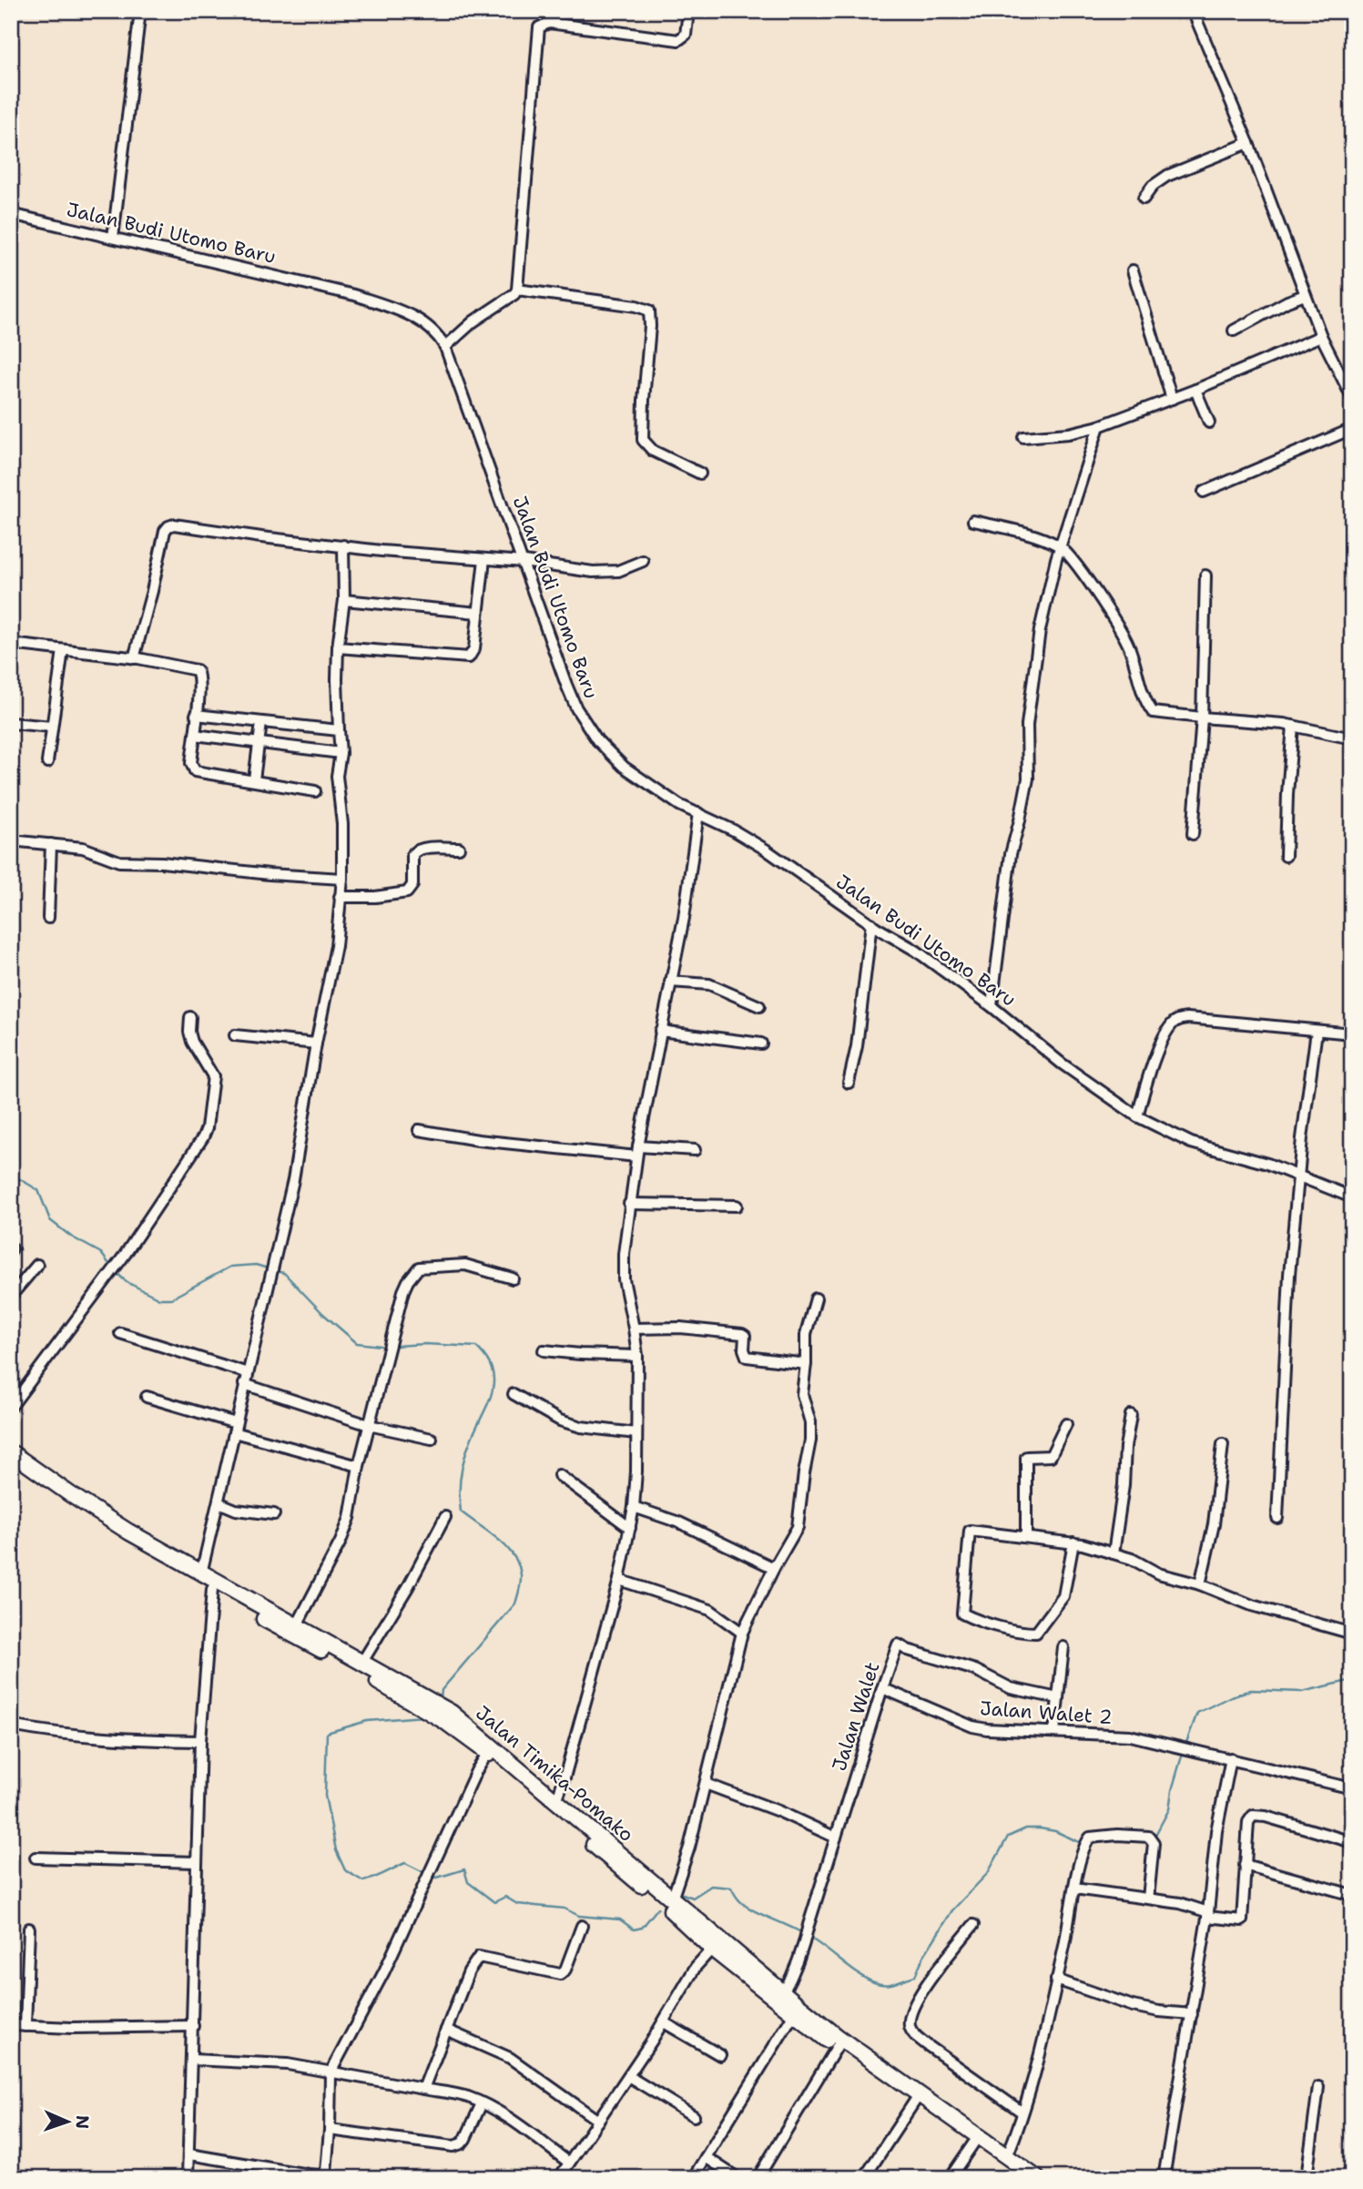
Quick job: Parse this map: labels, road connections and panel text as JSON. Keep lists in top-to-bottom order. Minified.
{"streets":{"highway":["Jalan Timika-Pomako"],"street":["Jalan Budi Utomo Baru","Jalan Walet 2","Jalan Walet"]},"crossings":[["Jalan Walet 2","Jalan Walet"],["Jalan Walet","Jalan Timika-Pomako"]],"north":"right"}
